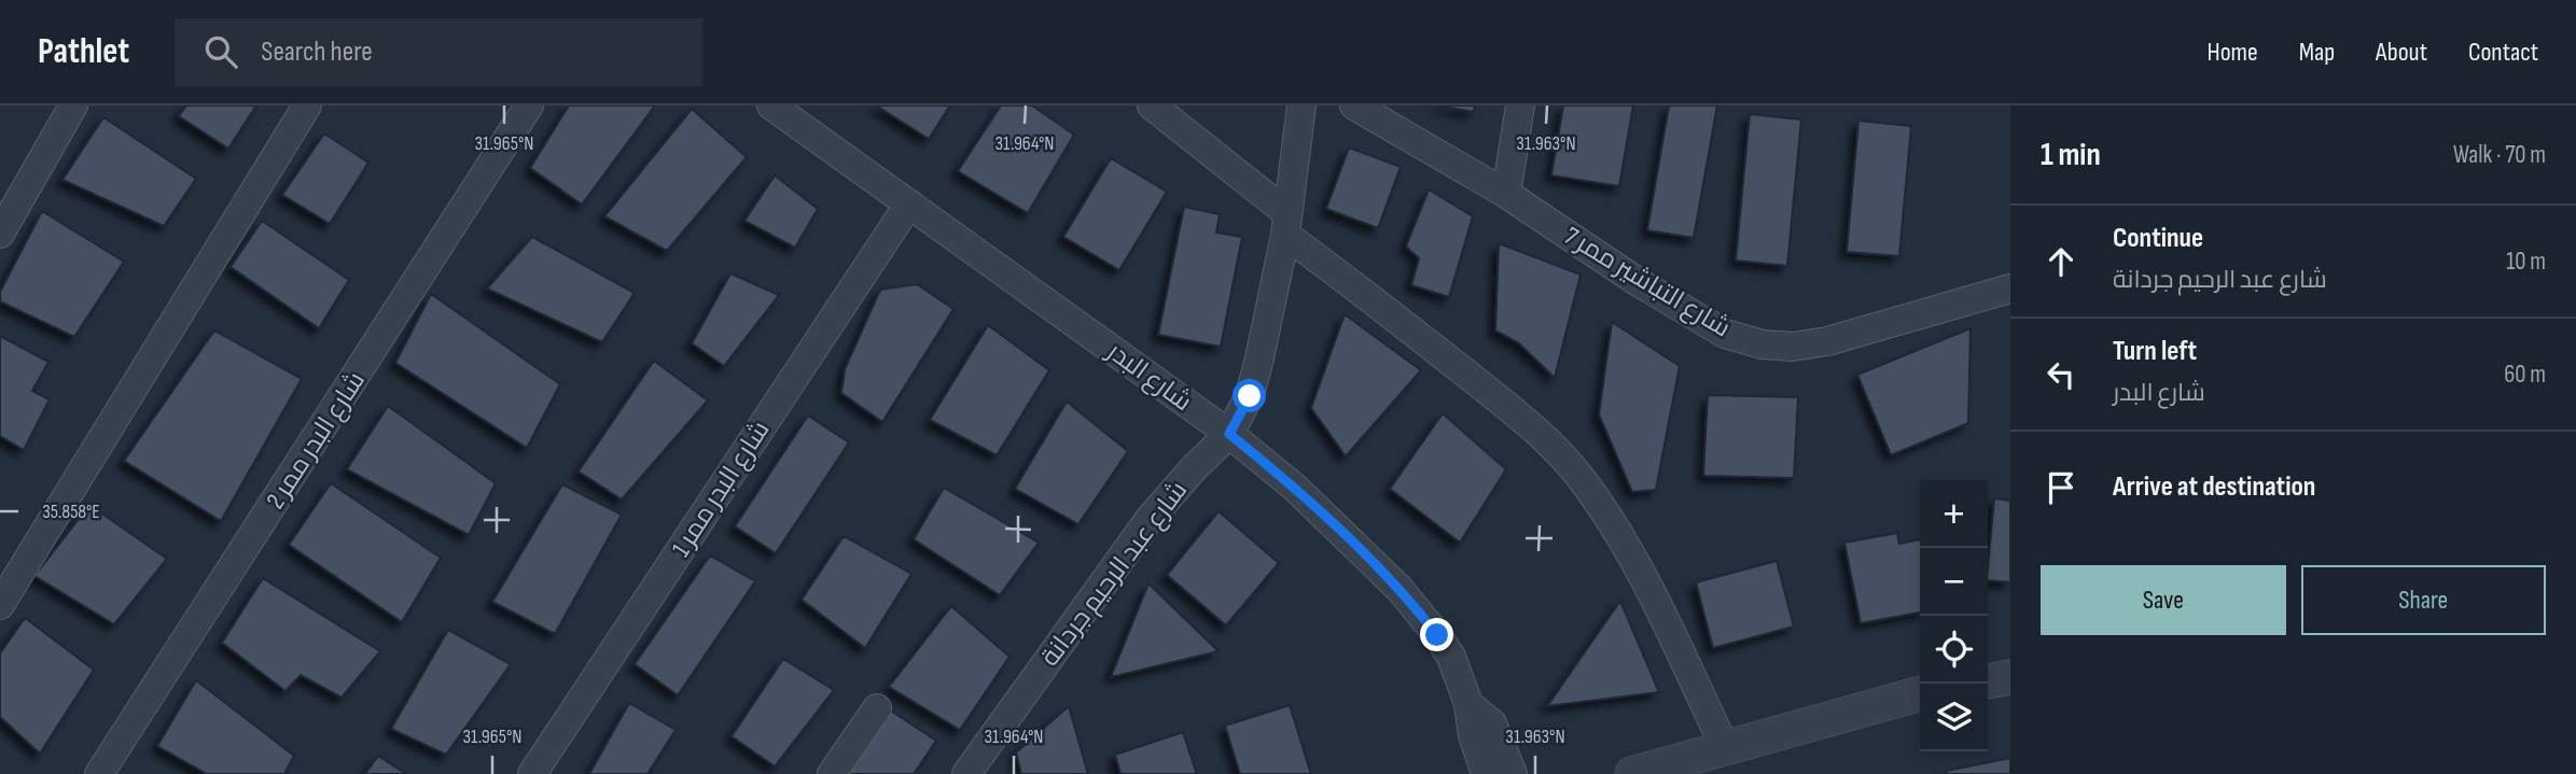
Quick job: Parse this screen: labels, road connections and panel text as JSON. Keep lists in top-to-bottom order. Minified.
{"streets":{"street":["شارع التباشير ممر 7","شارع البدر","شارع البدر ممر 2","شارع البدر ممر 1","شارع عبد الرحيم جردانة"]},"crossings":[["شارع البدر","شارع البدر ممر 1"],["شارع البدر","شارع عبد الرحيم جردانة"]],"page":{"header":"Pathlet","search":"Search here","nav":["Home","Map","About","Contact"],"heading":["1 min","Walk · 70 m"],"list":[["Continue","شارع عبد الرحيم جردانة","10 m"],["Turn left","شارع البدر","60 m"],"Arrive at destination"],"map_buttons":["+","−"],"buttons":["Save","Share"]},"coordinates":["31.965°N","31.964°N","31.963°N","35.858°E"]}
